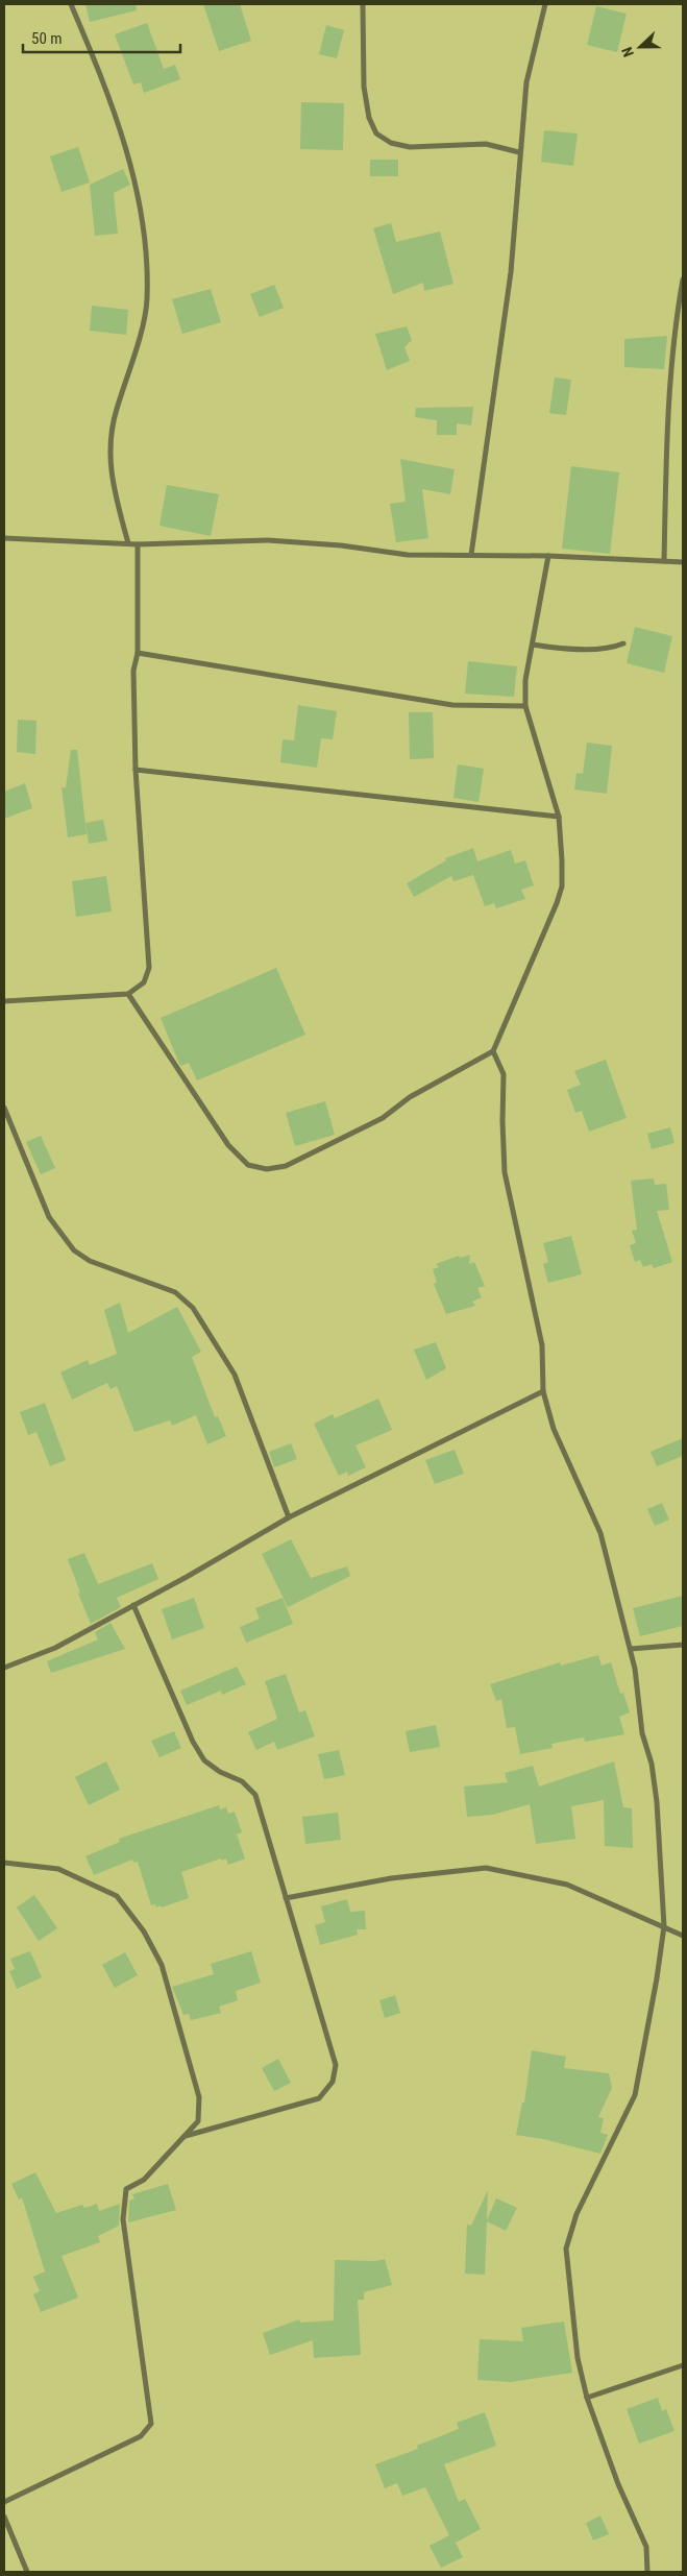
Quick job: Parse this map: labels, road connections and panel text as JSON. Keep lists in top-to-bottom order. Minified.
{"scale_bar":"50 m","north":"left"}
